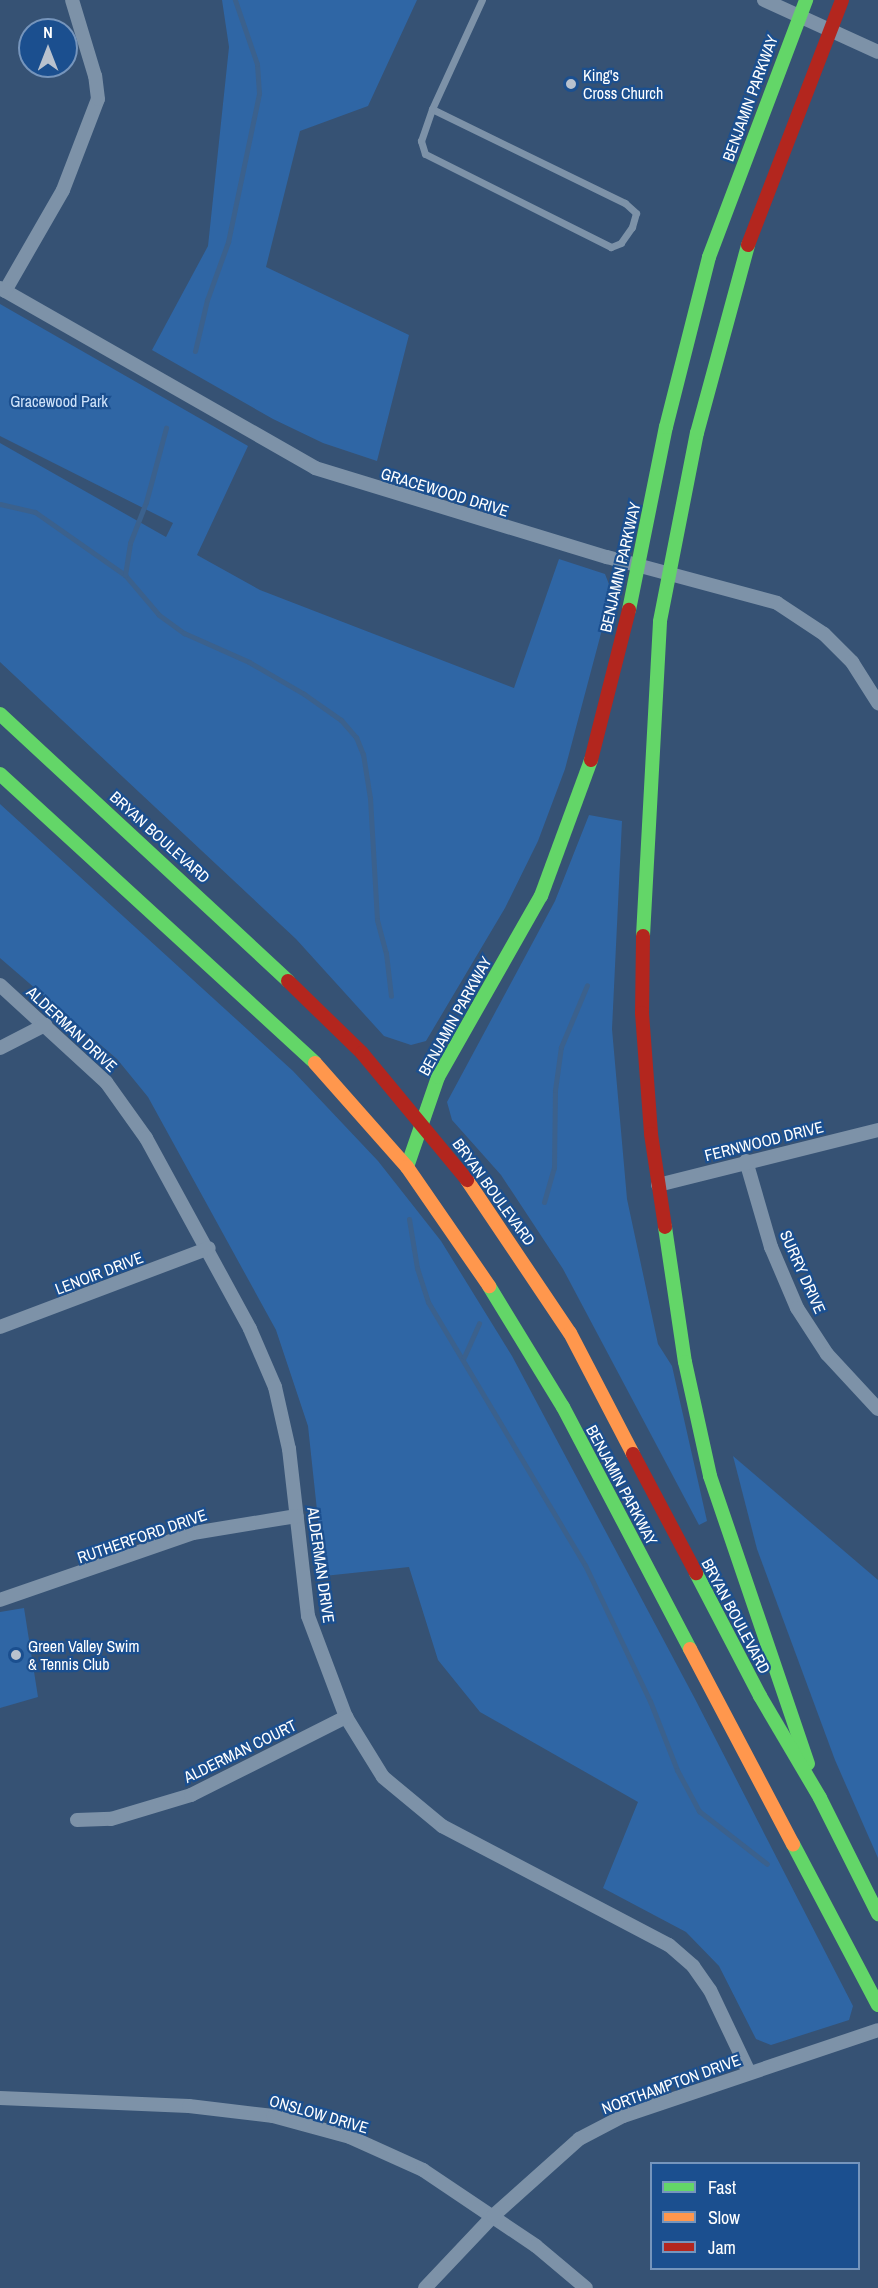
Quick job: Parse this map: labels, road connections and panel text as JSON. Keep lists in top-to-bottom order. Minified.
{"streets":{"main road":["BENJAMIN PARKWAY","BRYAN BOULEVARD"],"street":["GRACEWOOD DRIVE","ALDERMAN DRIVE","FERNWOOD DRIVE","SURRY DRIVE","LENOIR DRIVE","RUTHERFORD DRIVE","ALDERMAN COURT","NORTHAMPTON DRIVE","ONSLOW DRIVE"]},"crossings":[["BENJAMIN PARKWAY","GRACEWOOD DRIVE"],["BENJAMIN PARKWAY","BRYAN BOULEVARD"],["ALDERMAN DRIVE","LENOIR DRIVE"],["ALDERMAN DRIVE","RUTHERFORD DRIVE"],["ALDERMAN DRIVE","ALDERMAN COURT"],["ALDERMAN DRIVE","NORTHAMPTON DRIVE"],["FERNWOOD DRIVE","SURRY DRIVE"],["NORTHAMPTON DRIVE","ONSLOW DRIVE"]],"parks":["Gracewood Park"],"places":["King's Cross Church","Green Valley Swim & Tennis Club"],"legend":["Fast","Slow","Jam"],"north":"top"}
